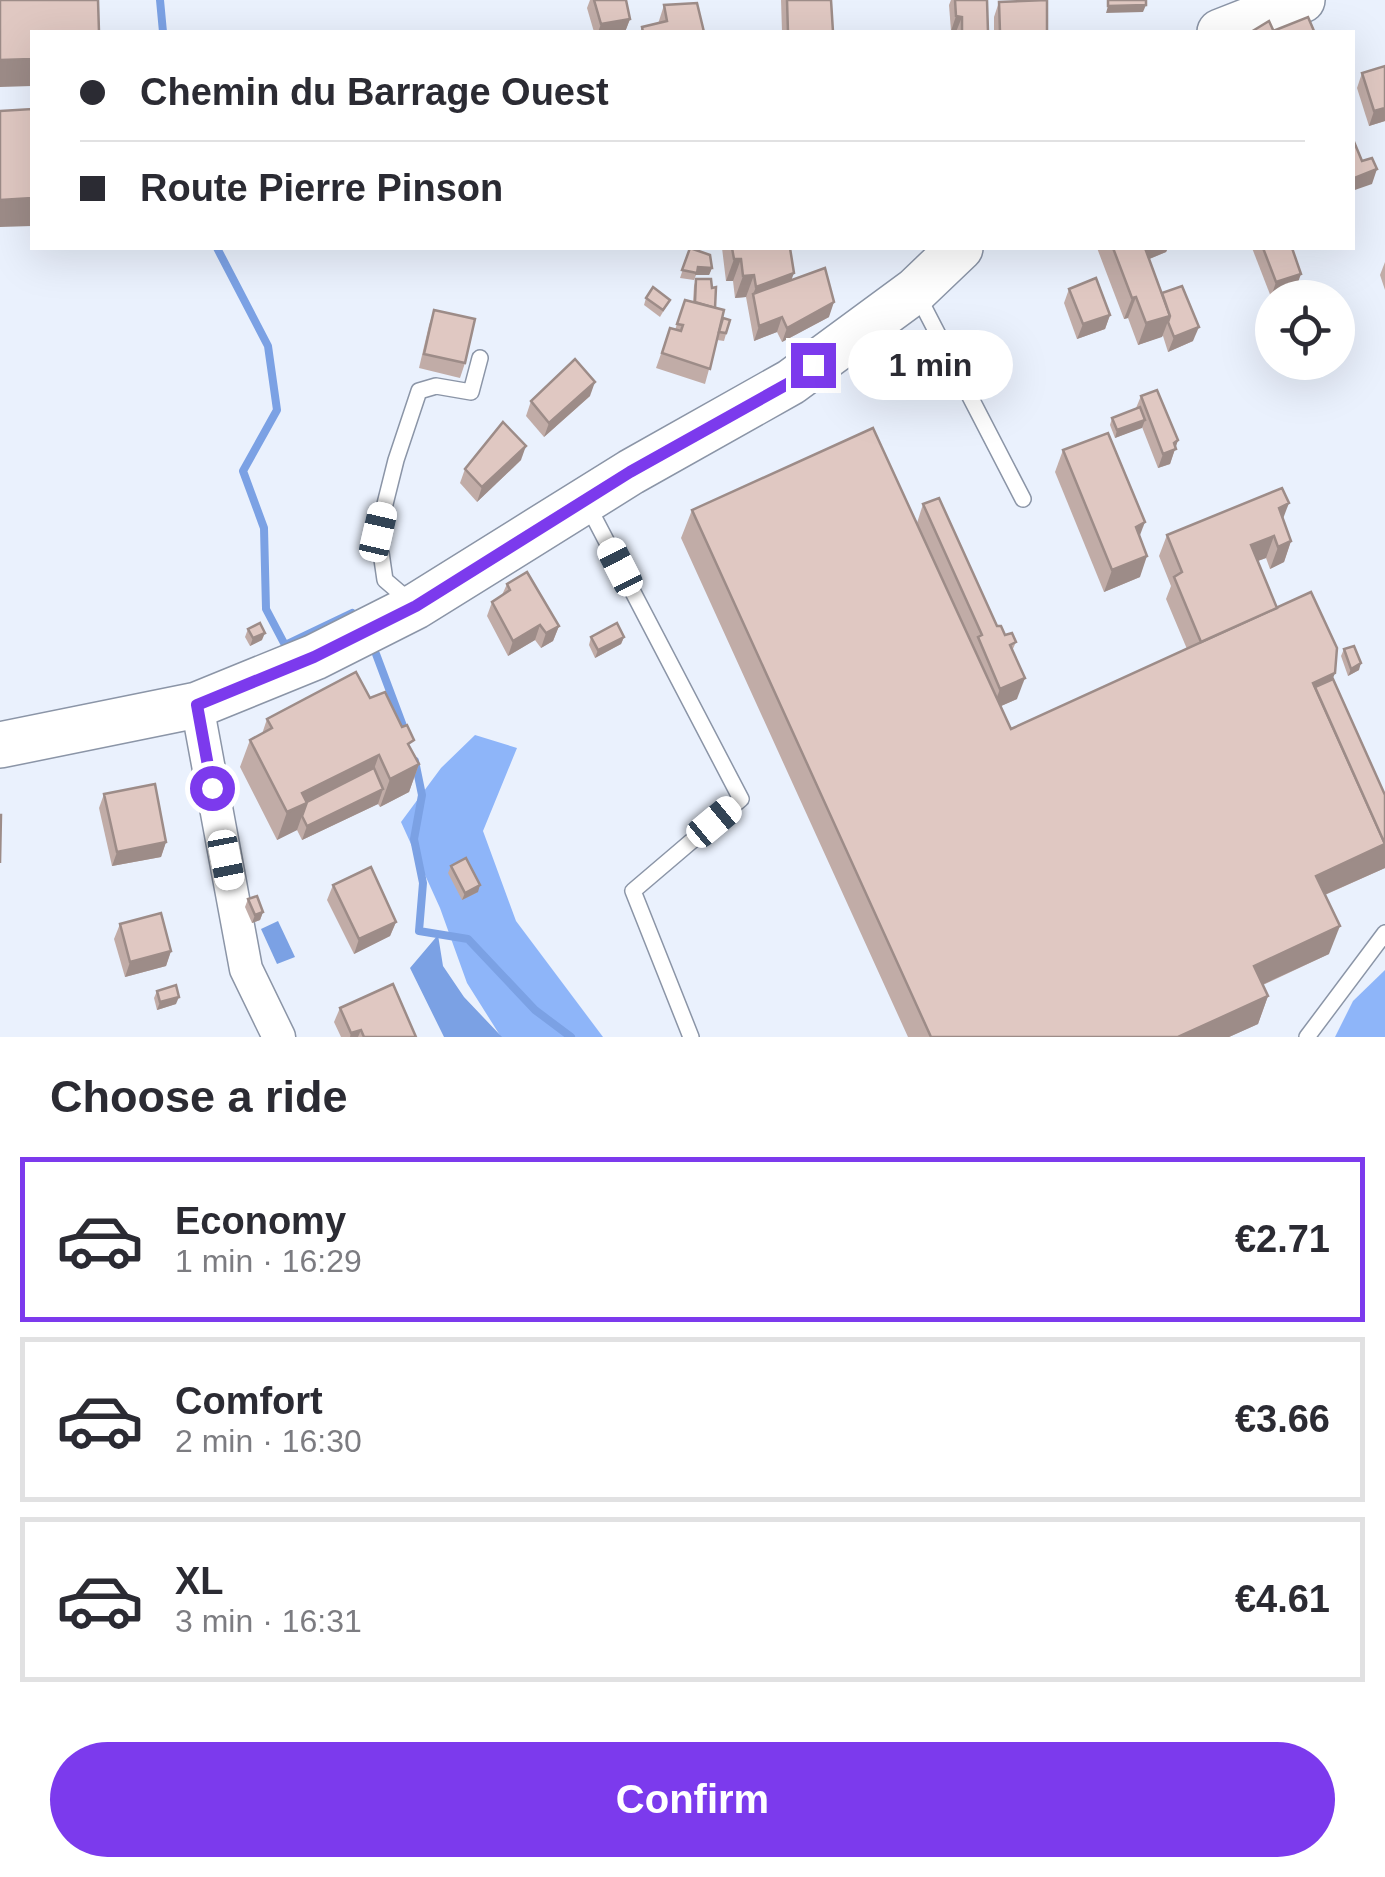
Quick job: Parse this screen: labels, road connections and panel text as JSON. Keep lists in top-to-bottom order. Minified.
{"page":{"banner":["Chemin du Barrage Ouest","Route Pierre Pinson"],"bubble":"1 min","heading":"Choose a ride","list":[{"name":"Economy","note":"1 min · 16:29","value":"€2.71"},{"name":"Comfort","note":"2 min · 16:30","value":"€3.66"},{"name":"XL","note":"3 min · 16:31","value":"€4.61"}],"buttons":"Confirm"}}
